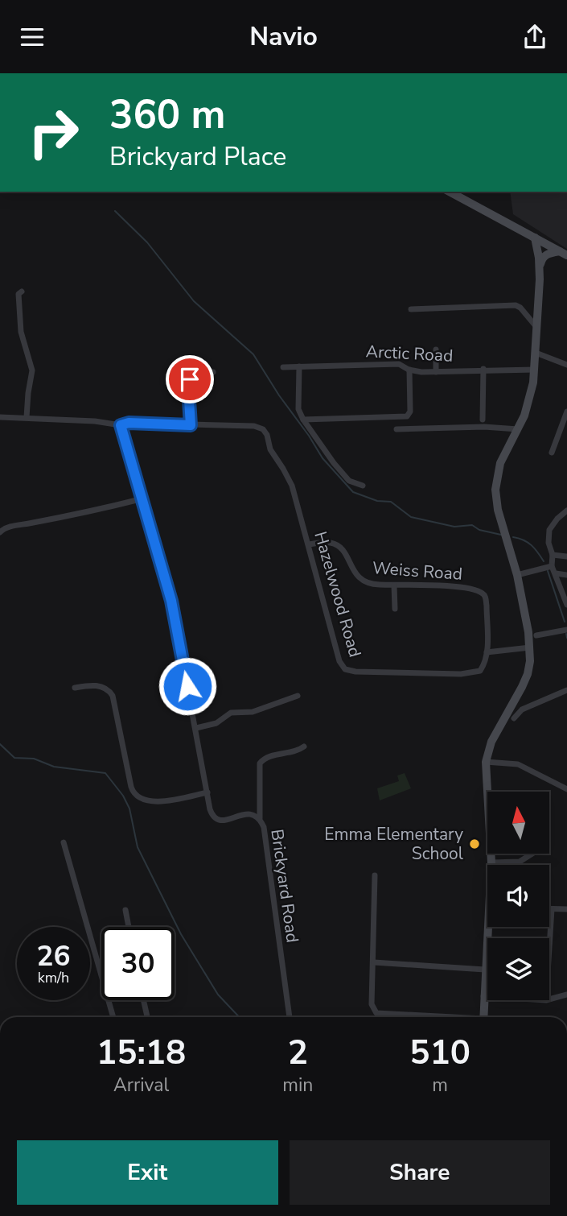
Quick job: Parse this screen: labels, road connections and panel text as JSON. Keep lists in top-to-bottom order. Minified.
{"streets":{"street":["Arctic Road","Weiss Road","Hazelwood Road","Brickyard Road"]},"crossings":[["Weiss Road","Hazelwood Road"],["Hazelwood Road","Brickyard Road"]],"places":["Emma Elementary School"],"north":"top","page":{"header":"Navio","turn":["360 m","Brickyard Place"],"speed":"26 km/h","limit":"30","eta":["15:18","Arrival","2","min","510","m"],"buttons":["Exit","Share"]}}
